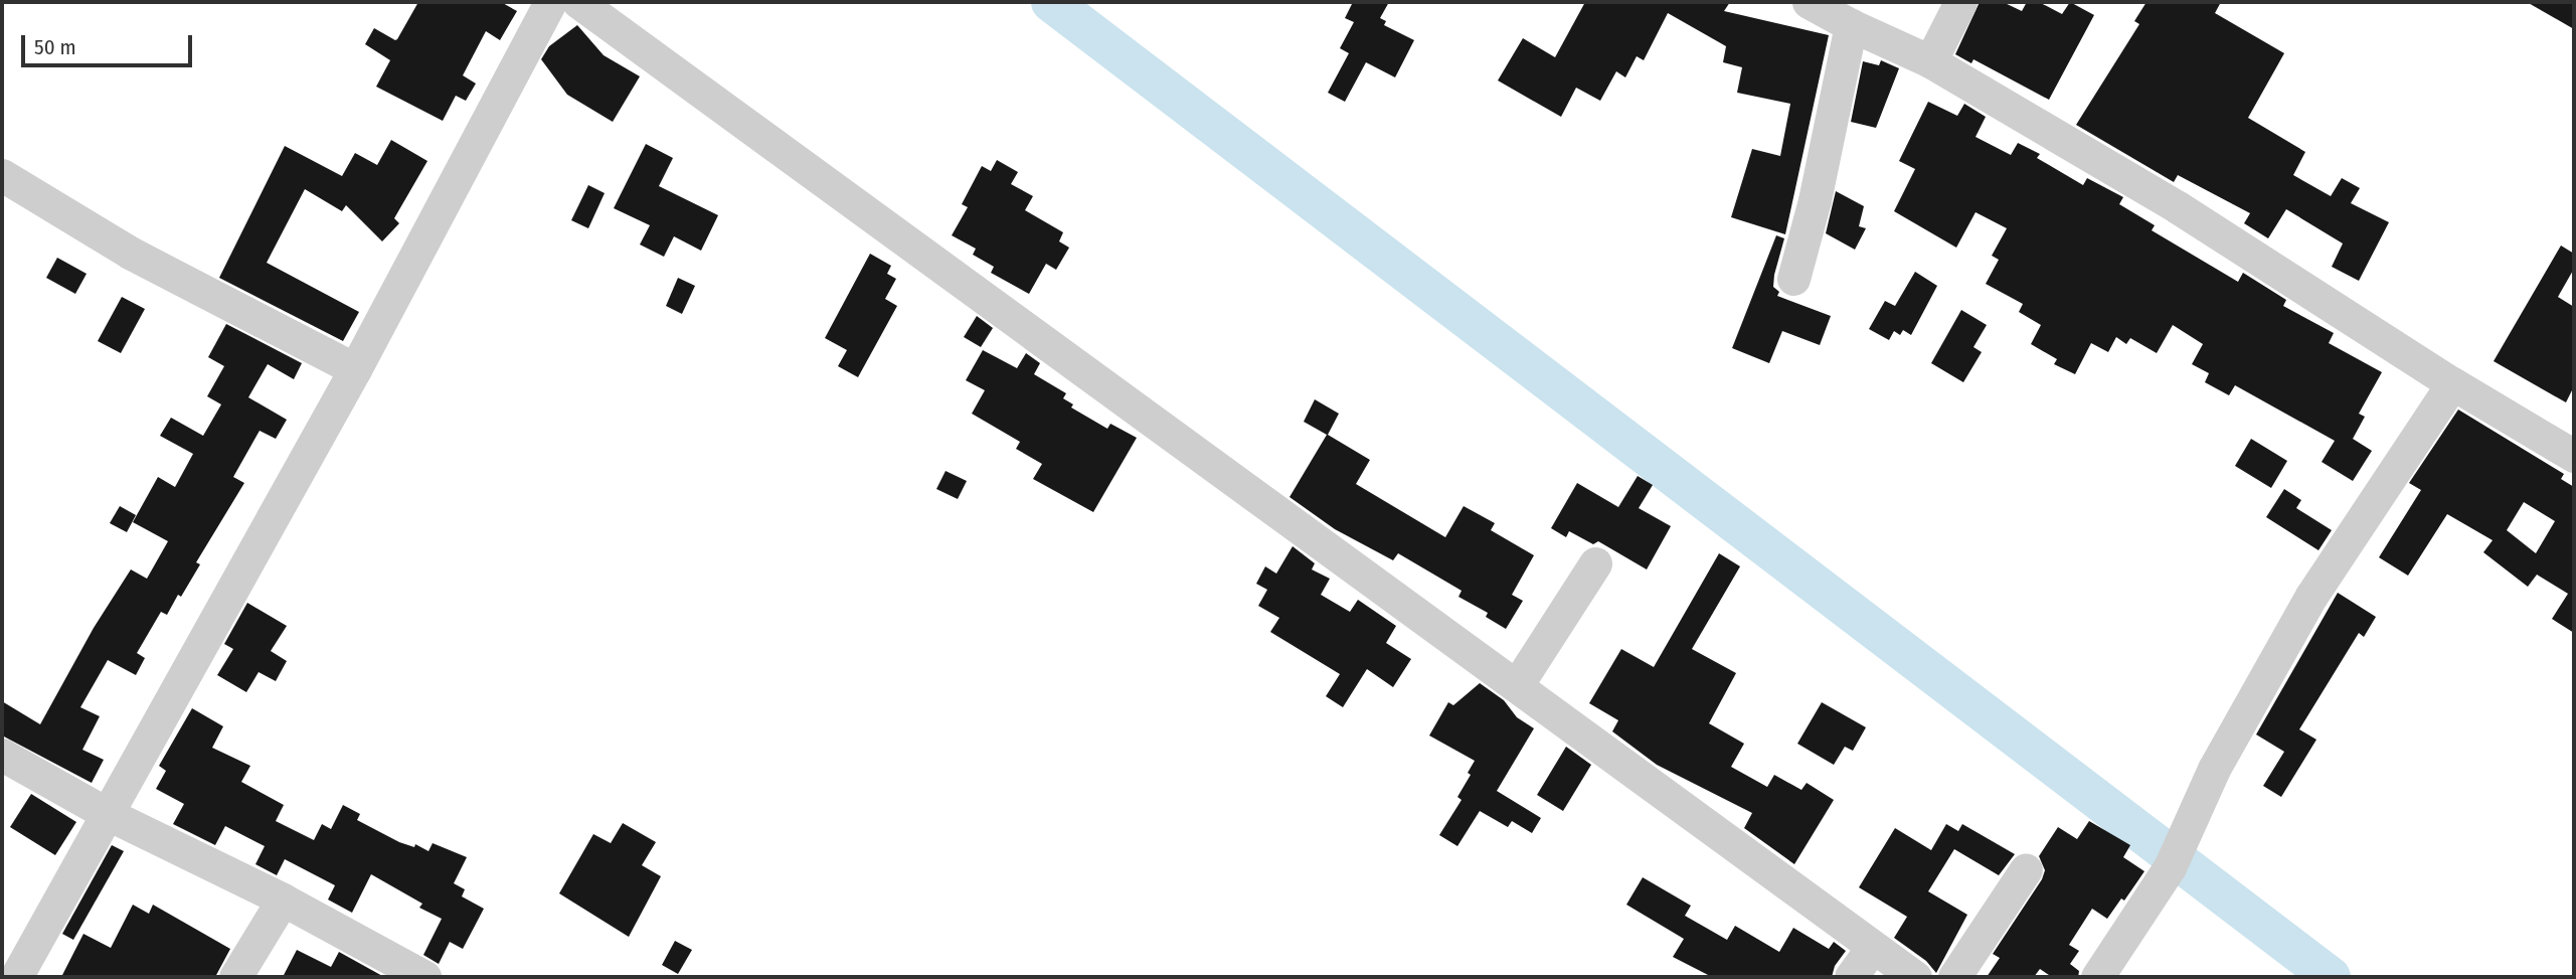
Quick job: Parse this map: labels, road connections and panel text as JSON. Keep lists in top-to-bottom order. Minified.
{"scale_bar":"50 m"}
